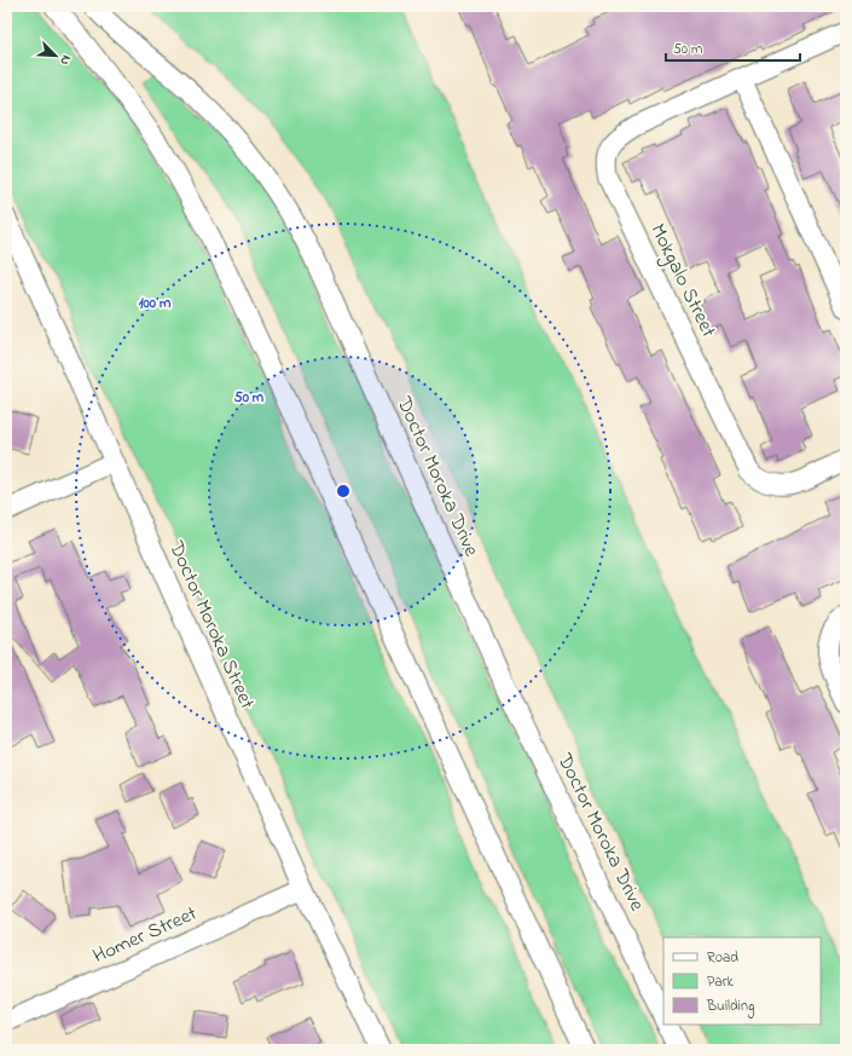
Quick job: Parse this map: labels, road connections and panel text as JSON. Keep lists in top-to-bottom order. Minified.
{"streets":{"street":["Mokgalo Street","Doctor Moroka Drive","Doctor Moroka Street","Homer Street"]},"crossings":[["Doctor Moroka Street","Homer Street"]],"legend":["Road","Park","Building"],"scale_bar":"50 m","north":"bottom right","rings":["100 m","50 m"]}
